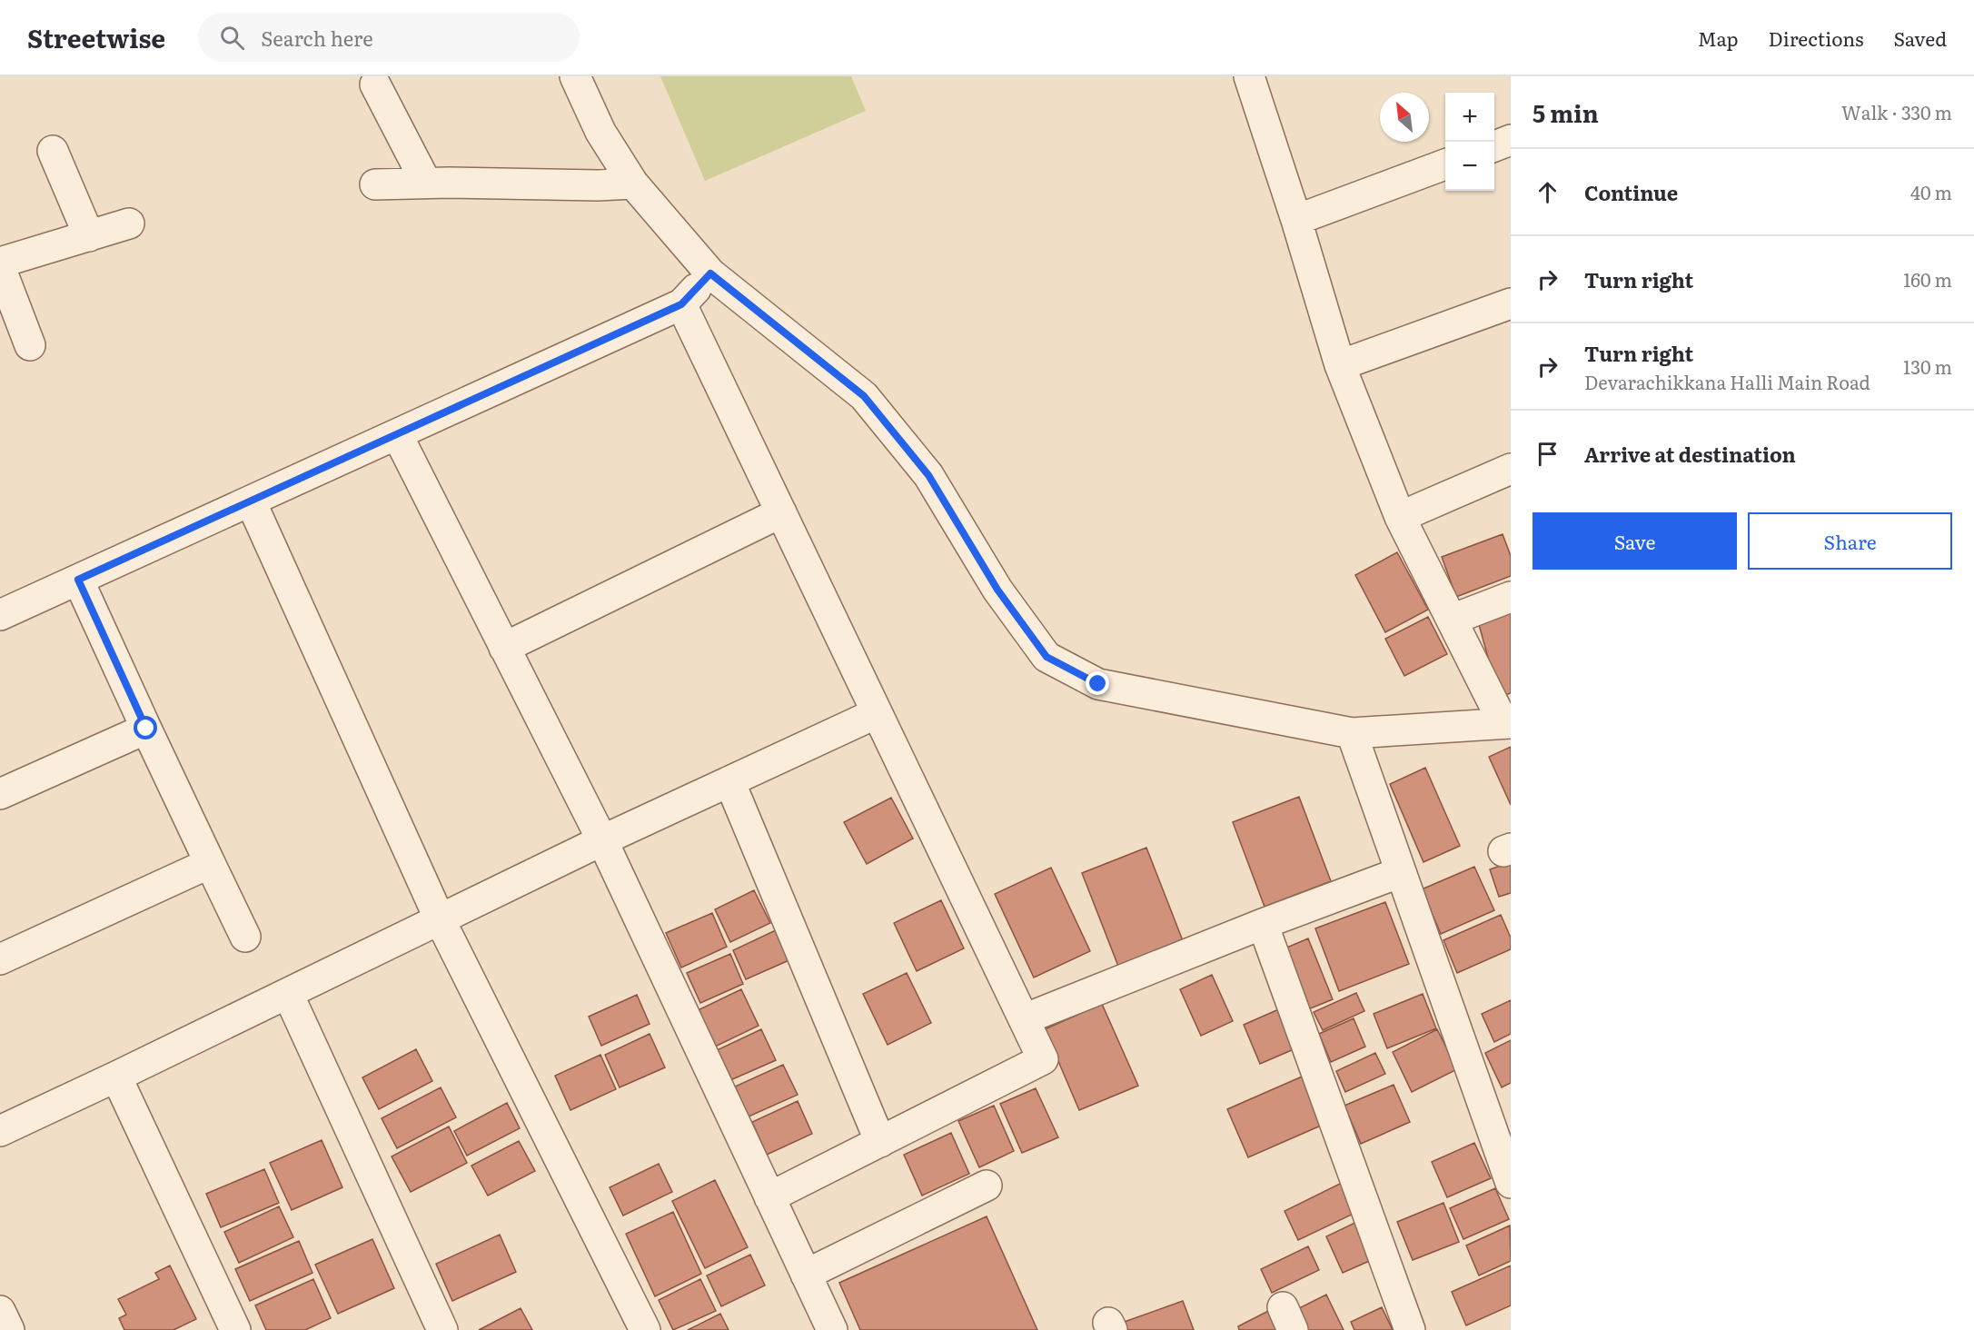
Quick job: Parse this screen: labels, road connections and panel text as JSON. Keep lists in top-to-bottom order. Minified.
{"north":"top left","page":{"header":"Streetwise","search":"Search here","nav":["Map","Directions","Saved"],"heading":["5 min","Walk · 330 m"],"map_buttons":["+","−"],"list":[["Continue","40 m"],["Turn right","160 m"],["Turn right","Devarachikkana Halli Main Road","130 m"],"Arrive at destination"],"buttons":["Save","Share"]}}
